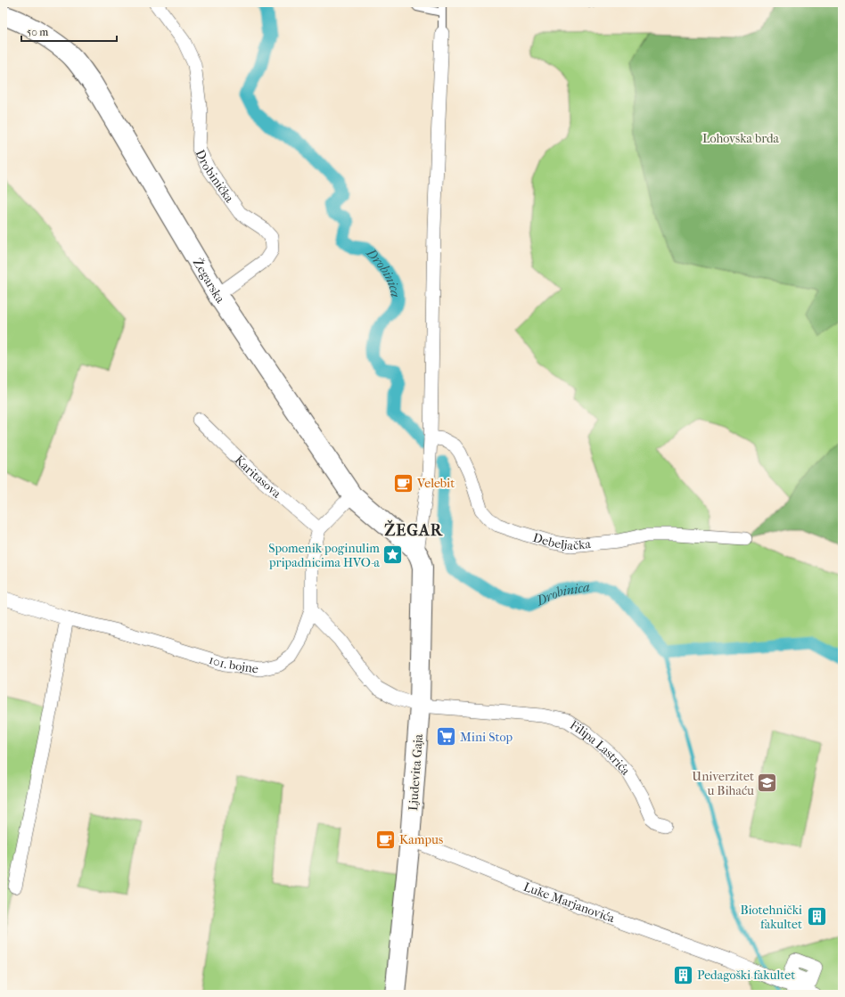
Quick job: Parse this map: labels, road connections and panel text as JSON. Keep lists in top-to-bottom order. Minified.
{"streets":{"street":["Drobinička","Žegarska","Karitasova","Debeljačka","101. bojne","Filipa Lastrića","Ljudevita Gaja","Luke Marjanovića"]},"crossings":[["Drobinička","Žegarska"],["Žegarska","101. bojne"],["Žegarska","Ljudevita Gaja"],["Karitasova","101. bojne"],["101. bojne","Filipa Lastrića"],["Filipa Lastrića","Ljudevita Gaja"],["Ljudevita Gaja","Luke Marjanovića"]],"districts":["ŽEGAR"],"water":["Drobinica"],"parks":["Lohovska brda"],"places":{"cafe":["Velebit","Kampus"],"place":["Spomenik poginulim pripadnicima HVO-a"],"supermarket":["Mini Stop"],"school or university":["Univerzitet u Bihaću"],"building":["Biotehnički fakultet","Pedagoški fakultet"]},"scale_bar":"50 m"}
